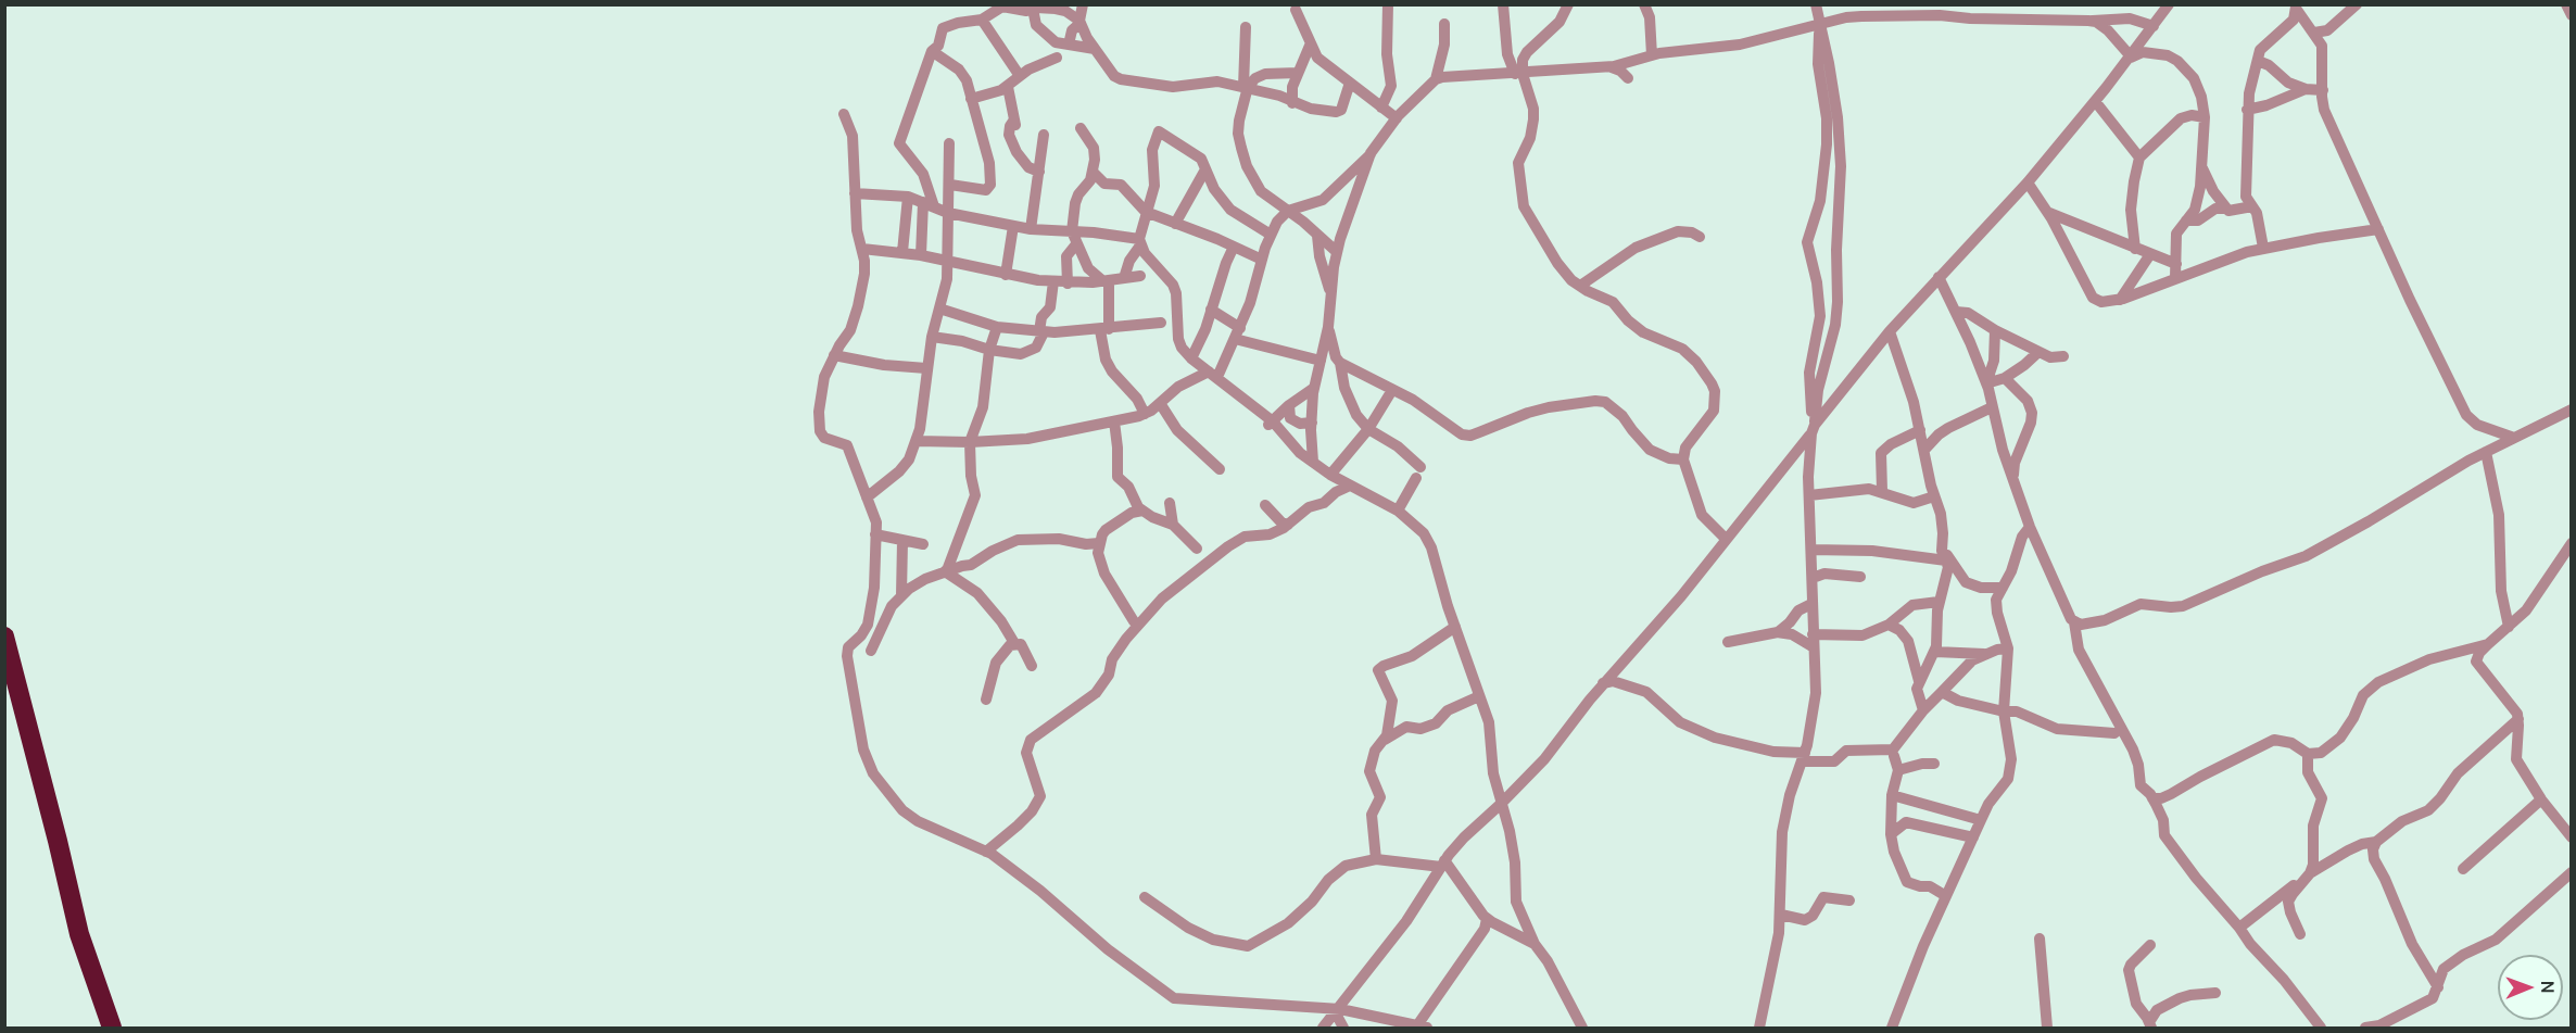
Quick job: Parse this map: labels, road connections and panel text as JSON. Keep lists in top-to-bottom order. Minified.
{"north":"right"}
